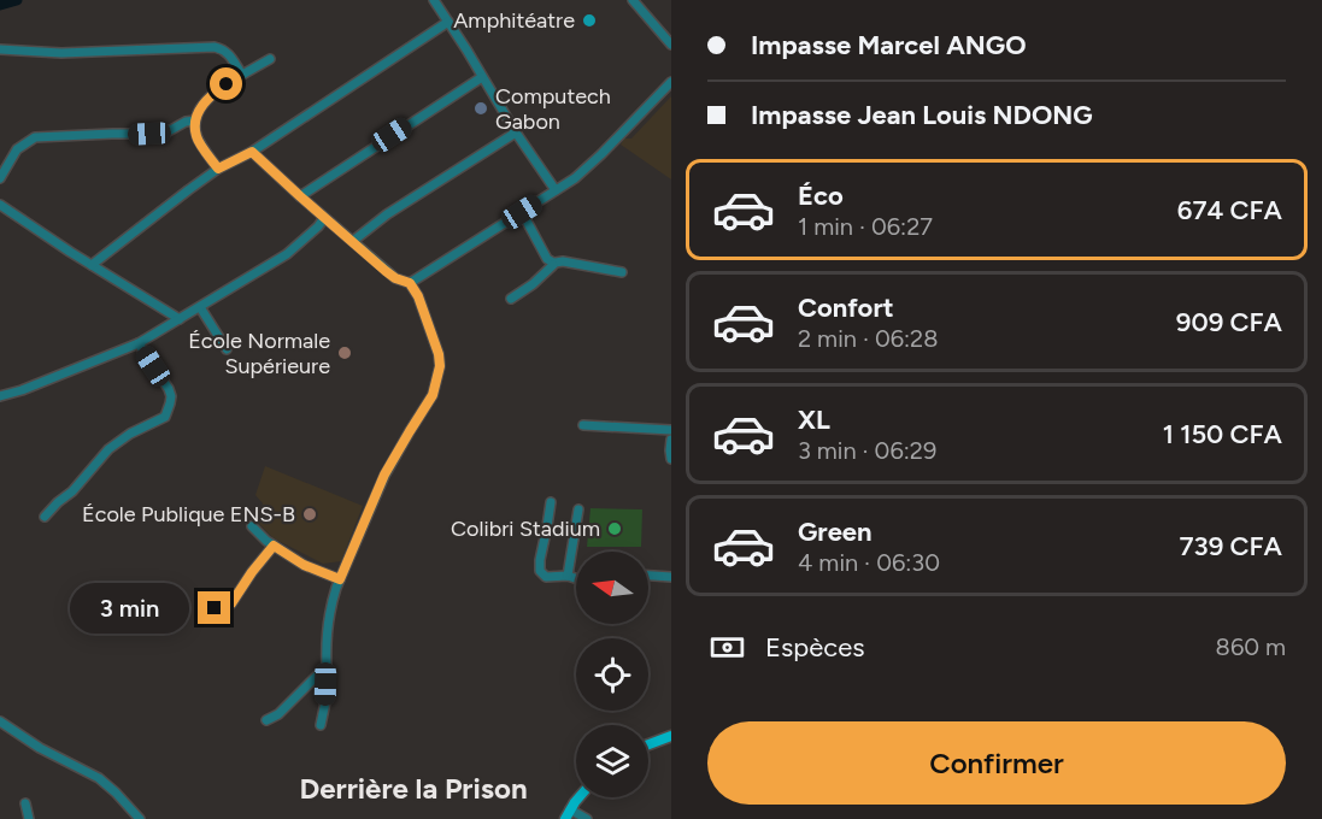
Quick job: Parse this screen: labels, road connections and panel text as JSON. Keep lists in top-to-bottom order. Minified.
{"districts":["Derrière la Prison"],"places":["Amphitéatre","Computech Gabon","École Normale Supérieure","École Publique ENS-B","Colibri Stadium"],"north":"left","page":{"banner":["Impasse Marcel ANGO","Impasse Jean Louis NDONG"],"list":[{"name":"Éco","note":"1 min · 06:27","value":"674 CFA"},{"name":"Confort","note":"2 min · 06:28","value":"909 CFA"},{"name":"XL","note":"3 min · 06:29","value":"1 150 CFA"},{"name":"Green","note":"4 min · 06:30","value":"739 CFA"}],"bubble":"3 min","pay":["Espèces","860 m"],"buttons":"Confirmer"}}
